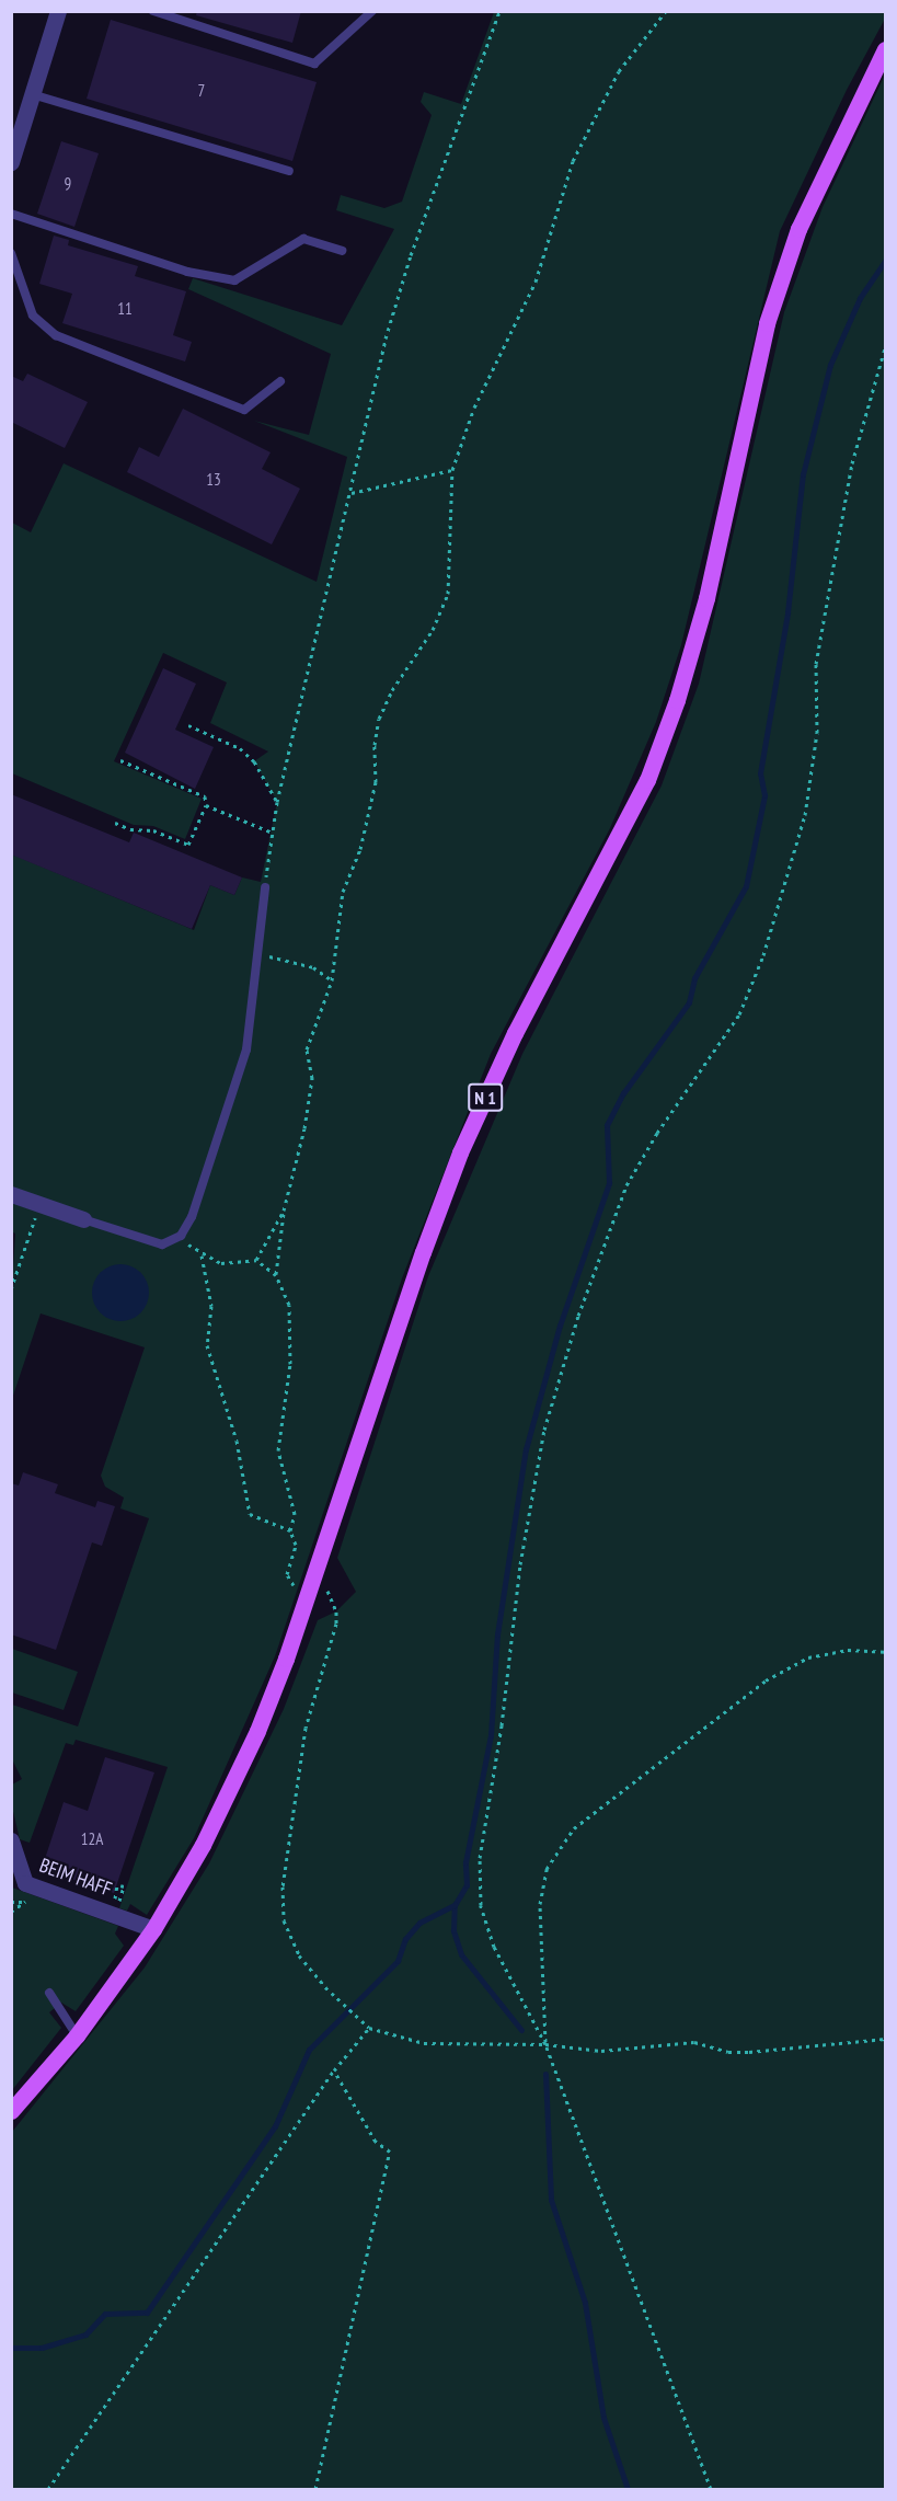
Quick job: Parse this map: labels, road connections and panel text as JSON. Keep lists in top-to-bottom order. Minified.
{"streets":{"main road":["N 1"],"street":["BEIM HAFF"]},"crossings":[["N 1","BEIM HAFF"]],"house_numbers":["7","9","11","13","12A"]}
